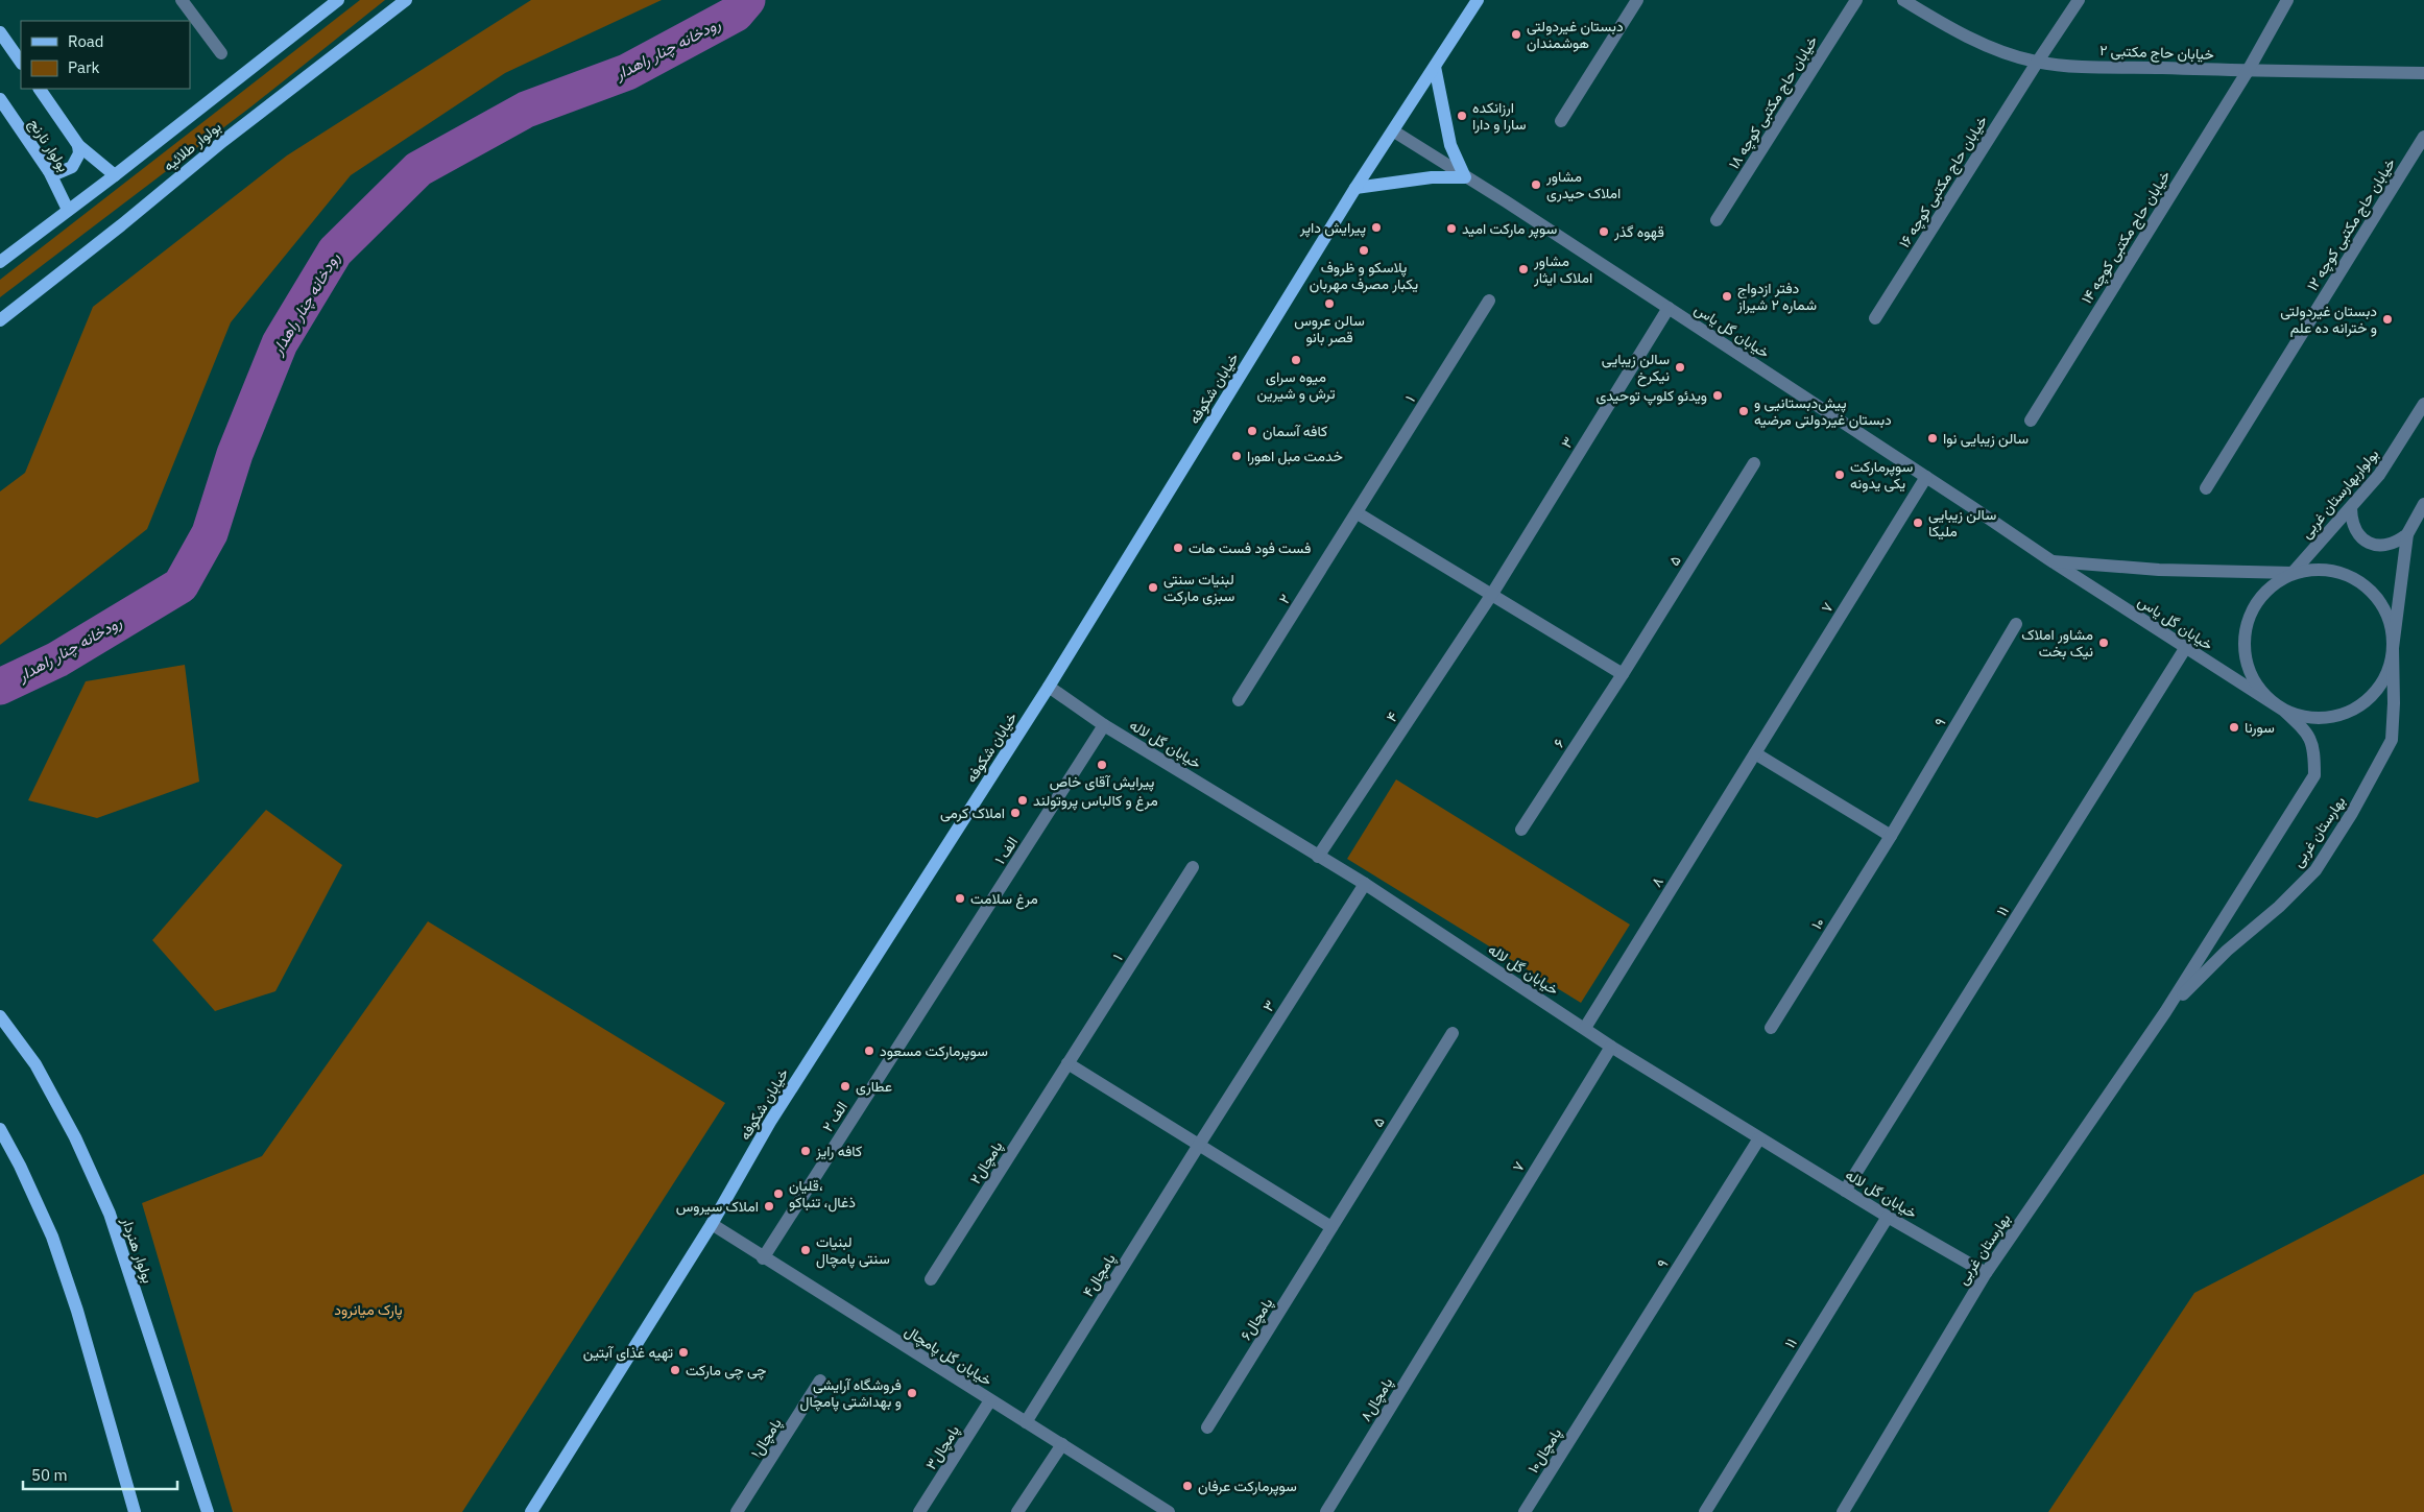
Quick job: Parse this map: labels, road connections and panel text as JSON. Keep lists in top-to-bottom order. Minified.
{"streets":{"main road":["بولوار نارنج","بولوار طلائیه","خیابان شکوفه","بولوار هنردار"],"street":["خیابان حاج مکتبی ۲","خیابان حاج مکتبی کوچه ۱۸","خیابان حاج مکتبی کوچه ۱۶","خیابان حاج مکتبی کوچه ۱۲","خیابان حاج مکتبی کوچه ۱۴","خیابان گل یاس","۱","۳","بولواربهارستان غربی","۵","۲","۷","۴","۹","۶","خیابان گل لاله","بهارستان غربی","۱ الف","۸","۱۱","۱۰","۲ الف","پامچال۲","پامچال۴","پامچال۶","خیابان گل پامچال","پامچال۸","پامچال۱","پامچال۳","پامچال۱۰"]},"crossings":[["خیابان حاج مکتبی ۲","خیابان حاج مکتبی کوچه ۱۶"],["خیابان حاج مکتبی ۲","خیابان حاج مکتبی کوچه ۱۴"],["بولوار نارنج","بولوار طلائیه"],["خیابان گل یاس","خیابان شکوفه"],["خیابان گل یاس","۳"],["خیابان گل یاس","بولواربهارستان غربی"],["خیابان گل یاس","۷"],["خیابان گل یاس","بهارستان غربی"],["خیابان گل یاس","۱۱"],["خیابان شکوفه","خیابان گل لاله"],["خیابان شکوفه","خیابان گل پامچال"],["۱","۲"],["۱","پامچال۲"],["۳","۴"],["۳","خیابان گل لاله"],["۳","پامچال۴"],["بولواربهارستان غربی","بهارستان غربی"],["۵","۶"],["۵","پامچال۶"],["۷","خیابان گل لاله"],["۷","۸"],["۷","پامچال۸"],["۴","خیابان گل لاله"],["۹","خیابان گل لاله"],["۹","۱۰"],["۹","پامچال۱۰"],["خیابان گل لاله","بهارستان غربی"],["خیابان گل لاله","۱ الف"],["خیابان گل لاله","۸"],["خیابان گل لاله","۱۱"],["۱ الف","۲ الف"],["۲ الف","خیابان گل پامچال"],["پامچال۴","خیابان گل پامچال"],["خیابان گل پامچال","پامچال۳"]],"water":["رودخانه چنار راهدار"],"parks":["پارک میانرود"],"places":["دبستان غیردولتی هوشمندان","ارزانکده سارا و دارا","مشاور املاک حیدری","پیرایش داپر","سوپر مارکت امید","قهوه گذر","پلاسکو و ظروف یکبار مصرف مهربان","مشاور املاک ایثار","دفتر ازدواج شماره ۲ شیراز","سالن عروس قصر بانو","دبستان غیردولتی و خترانه ده علم","میوه سرای ترش و شیرین","سالن زیبایی نیکرخ","ویدئو کلوپ توحیدی","پیش‌دبستانیی و دبستان غیردولتی مرضیه","کافه آسمان","سالن زیبایی نوا","خدمت مبل اهورا","سوپرمارکت یکی یدونه","سالن زیبایی ملیکا","فست فود فست هات","لبنیات سنتی سبزی مارکت","مشاور املاک نیک بخت","سورنا","پیرایش آقای خاص","مرغ و کالباس پروتولند","املاک کرمی","مرغ سلامت","سوپرمارکت مسعود","عطاری","کافه رایز","قلیان، ذغال، تنباکو","املاک سیروس","لبنیات سنتی پامچال","تهیه غذای آبتین","چی چی مارکت","فروشگاه آرایشی و بهداشتی پامچال","سوپرمارکت عرفان"],"legend":["Road","Park"],"scale_bar":"50 m"}
